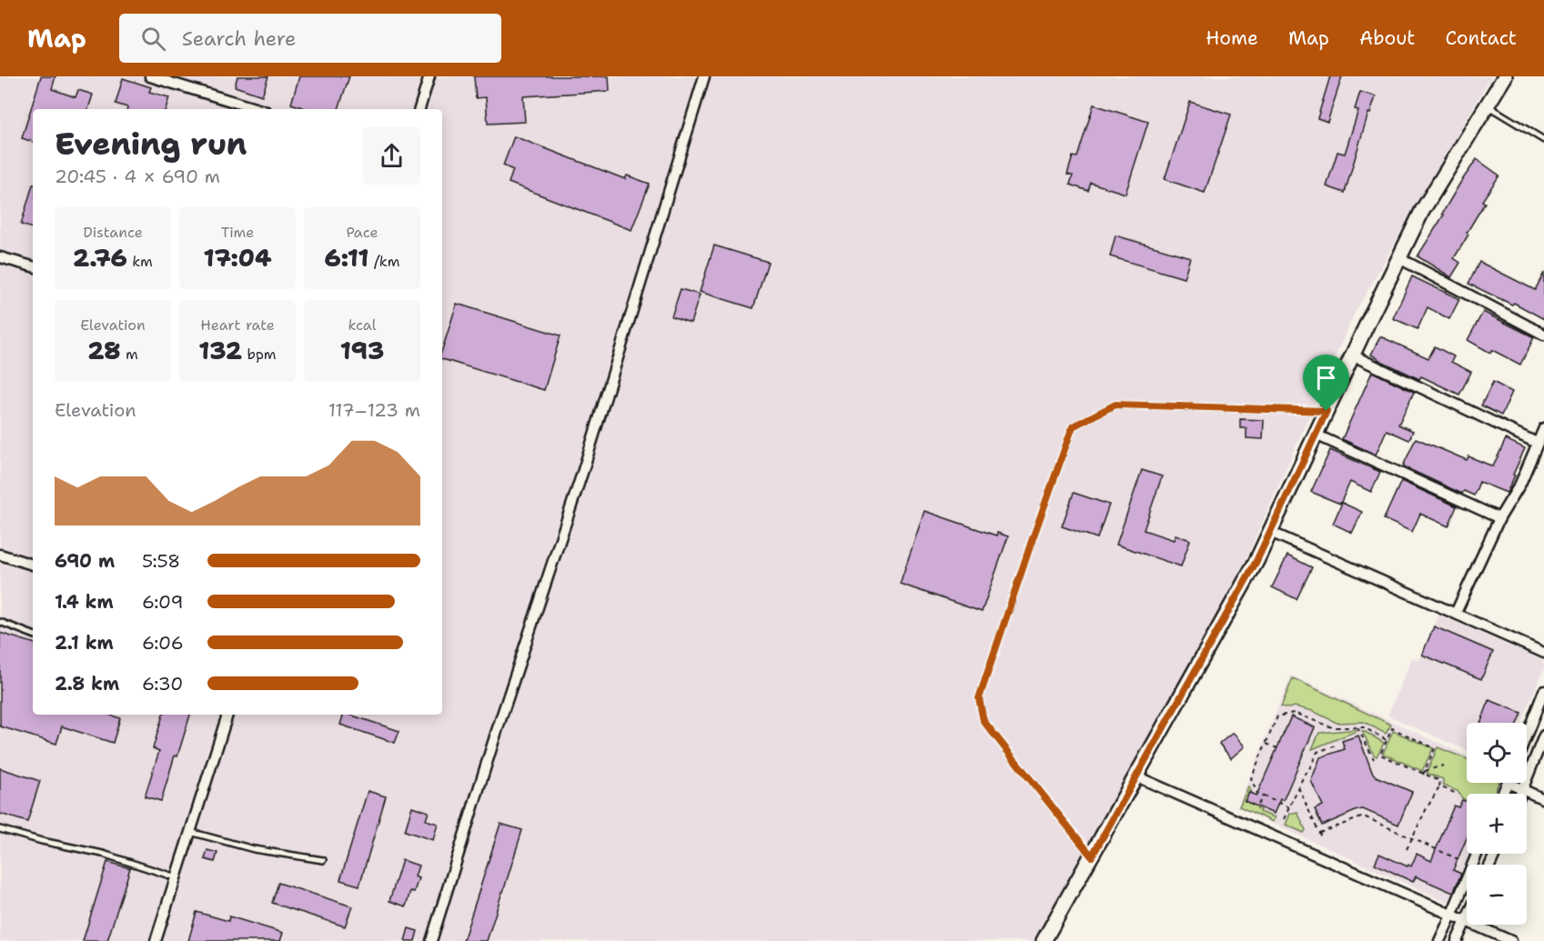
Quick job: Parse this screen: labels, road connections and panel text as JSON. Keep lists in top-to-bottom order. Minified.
{"page":{"header":"Map","search":"Search here","nav":["Home","Map","About","Contact"],"heading":["Evening run","20:45 · 4 × 690 m"],"stats":[["Distance","2.76 km"],["Time","17:04"],["Pace","6:11 /km"],["Elevation","28 m"],["Heart rate","132 bpm"],["kcal","193"]],"chart":["Elevation","117–123 m"],"list":[{"name":"690 m","note":"5:58"},{"name":"1.4 km","note":"6:09"},{"name":"2.1 km","note":"6:06"},{"name":"2.8 km","note":"6:30"}],"map_buttons":["+","−"]}}
